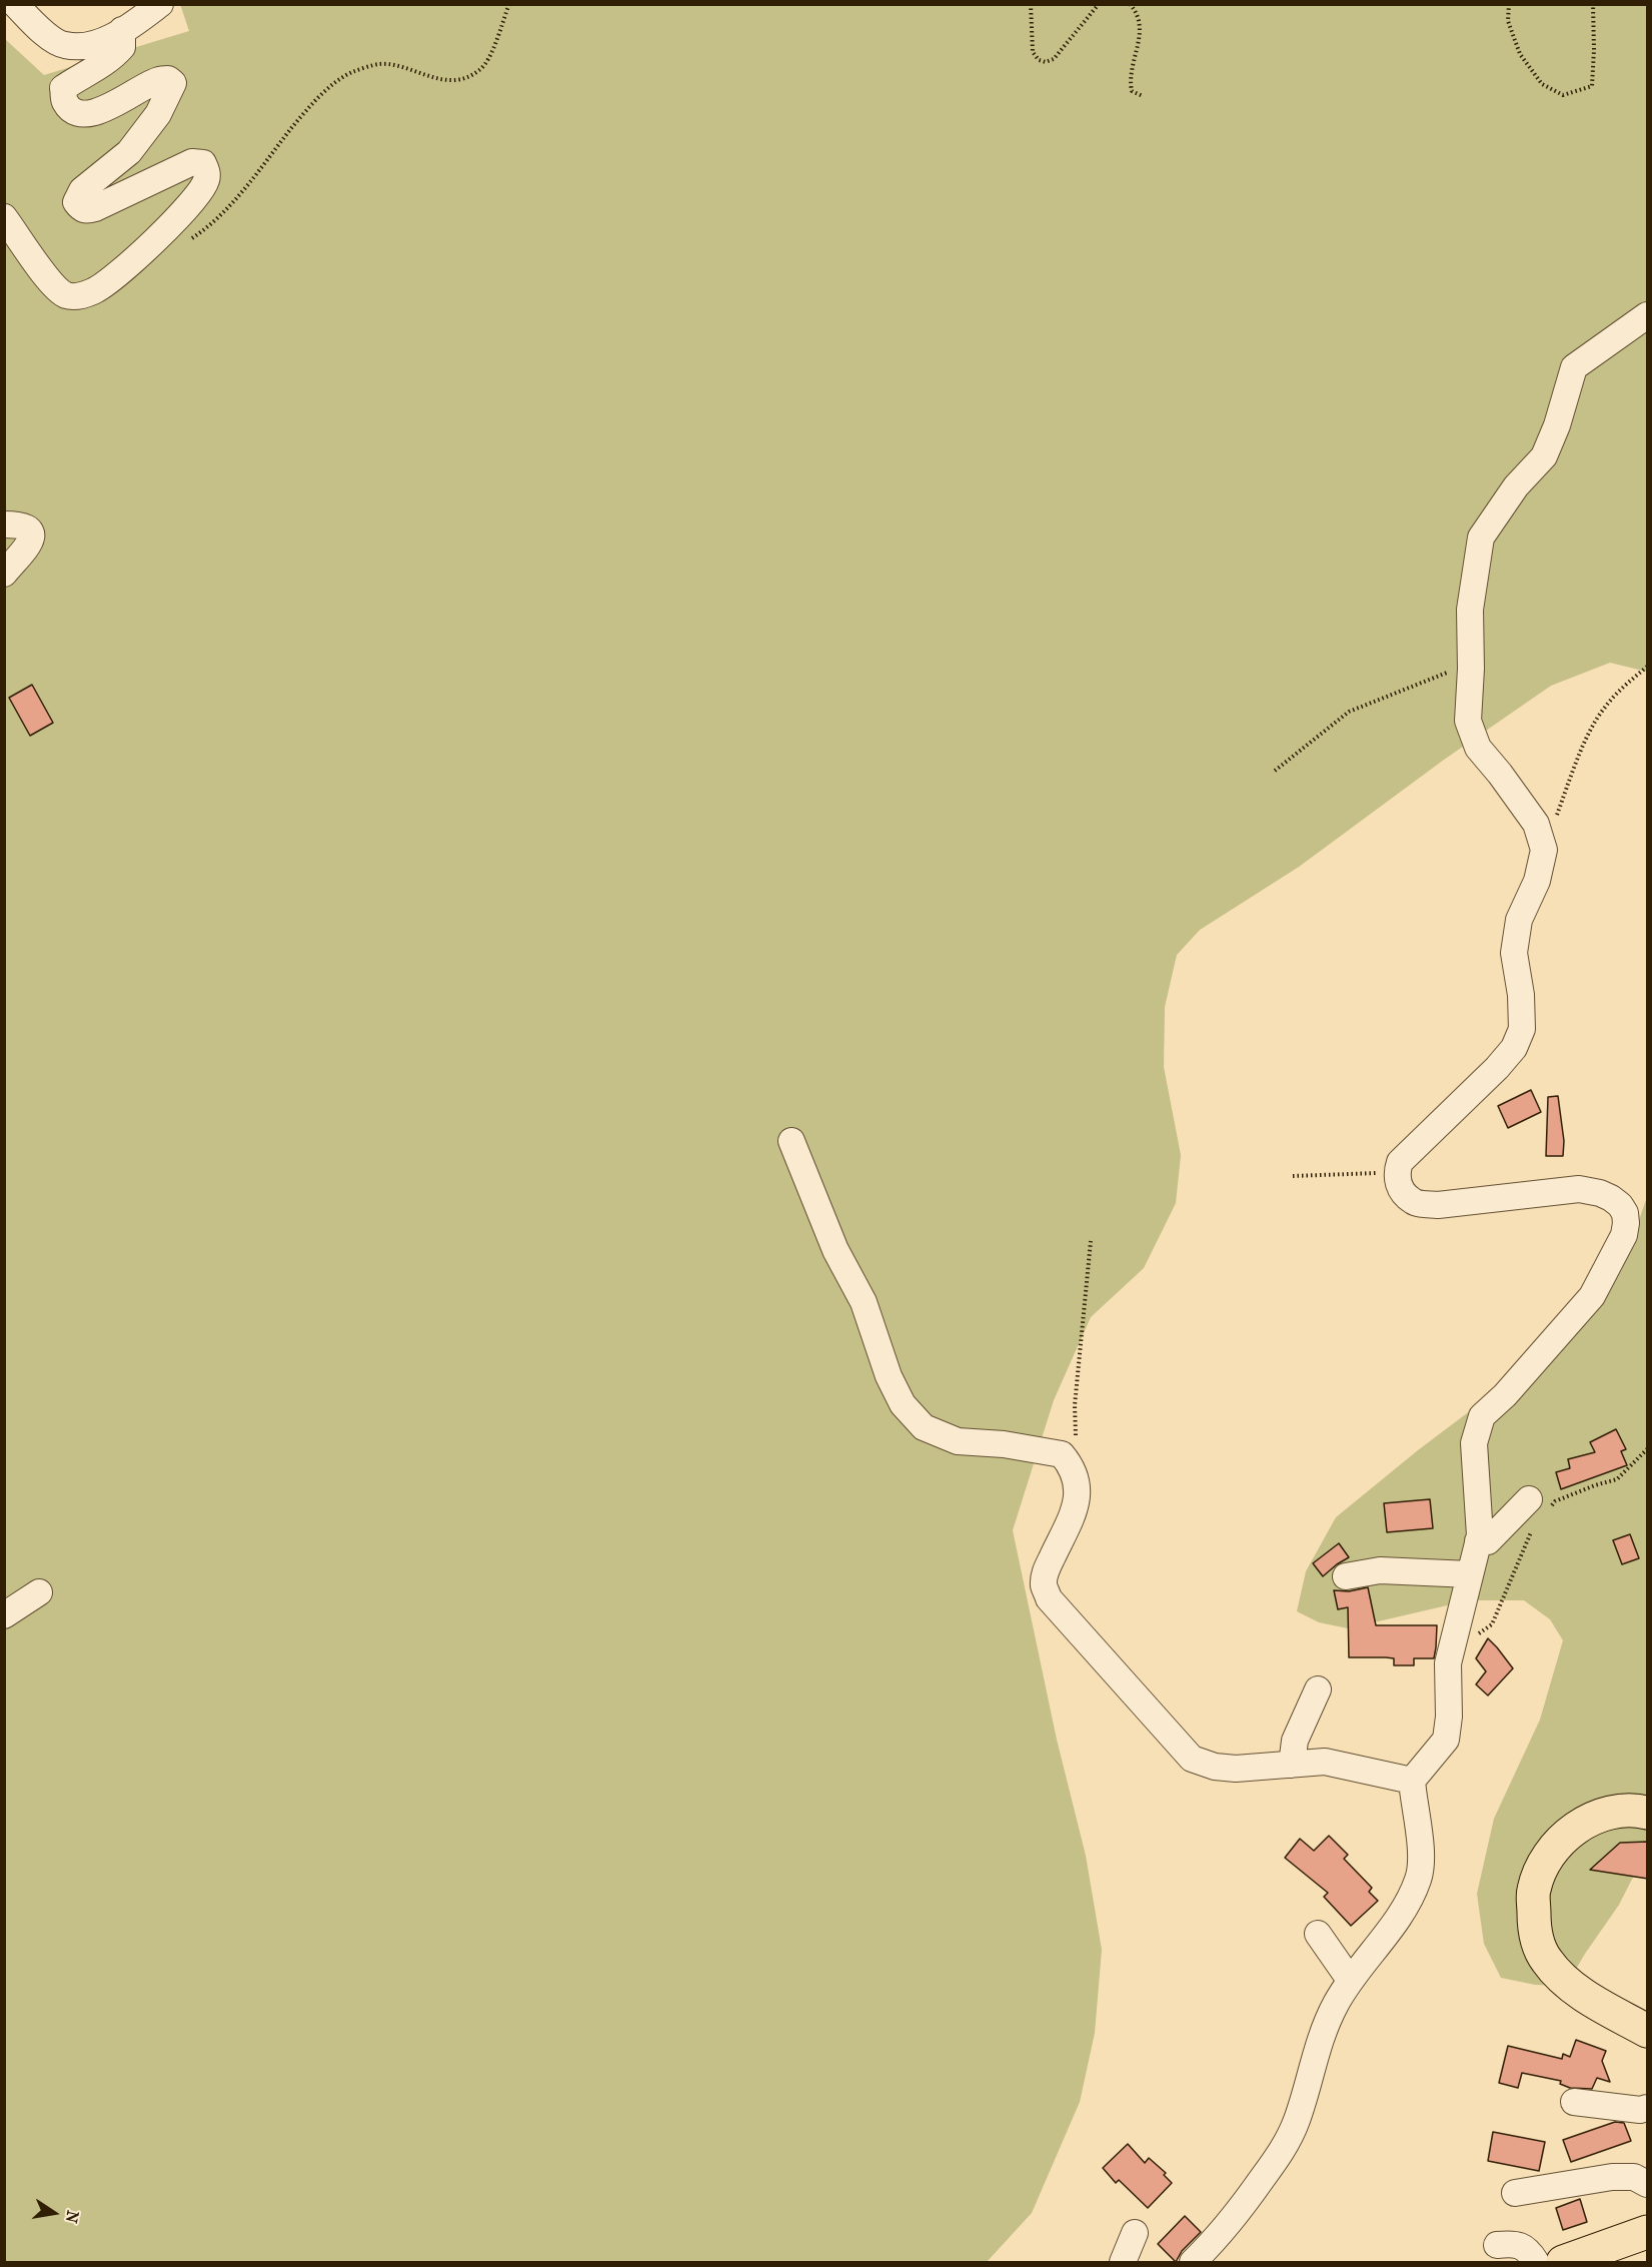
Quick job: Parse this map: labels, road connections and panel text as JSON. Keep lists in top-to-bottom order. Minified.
{"north":"right"}
